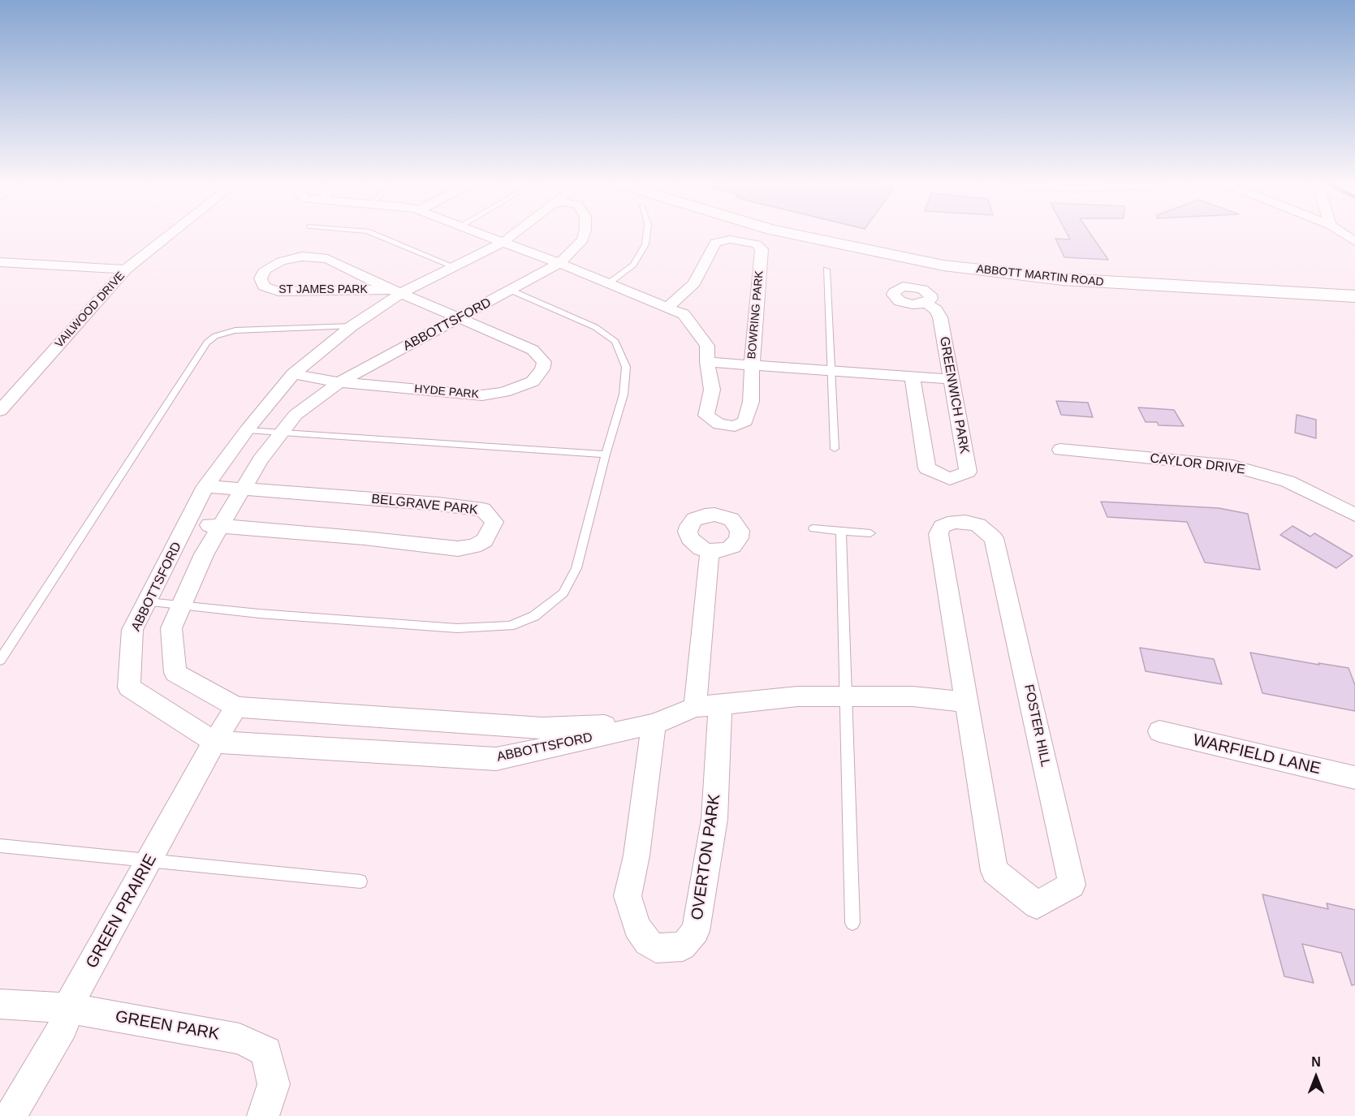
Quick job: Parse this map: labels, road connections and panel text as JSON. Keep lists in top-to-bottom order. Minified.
{"streets":{"main road":["ABBOTT MARTIN ROAD"],"street":["ST JAMES PARK","VAILWOOD DRIVE","BOWRING PARK","ABBOTTSFORD","HYDE PARK","GREENWICH PARK","CAYLOR DRIVE","BELGRAVE PARK","FOSTER HILL","WARFIELD LANE","OVERTON PARK","GREEN PRAIRIE","GREEN PARK"]},"crossings":[["ST JAMES PARK","ABBOTTSFORD"],["ST JAMES PARK","HYDE PARK"],["BOWRING PARK","ABBOTTSFORD"],["BOWRING PARK","GREENWICH PARK"],["ABBOTTSFORD","HYDE PARK"],["ABBOTTSFORD","BELGRAVE PARK"],["ABBOTTSFORD","FOSTER HILL"],["ABBOTTSFORD","OVERTON PARK"],["ABBOTTSFORD","GREEN PRAIRIE"],["GREEN PRAIRIE","GREEN PARK"]],"north":"top"}
